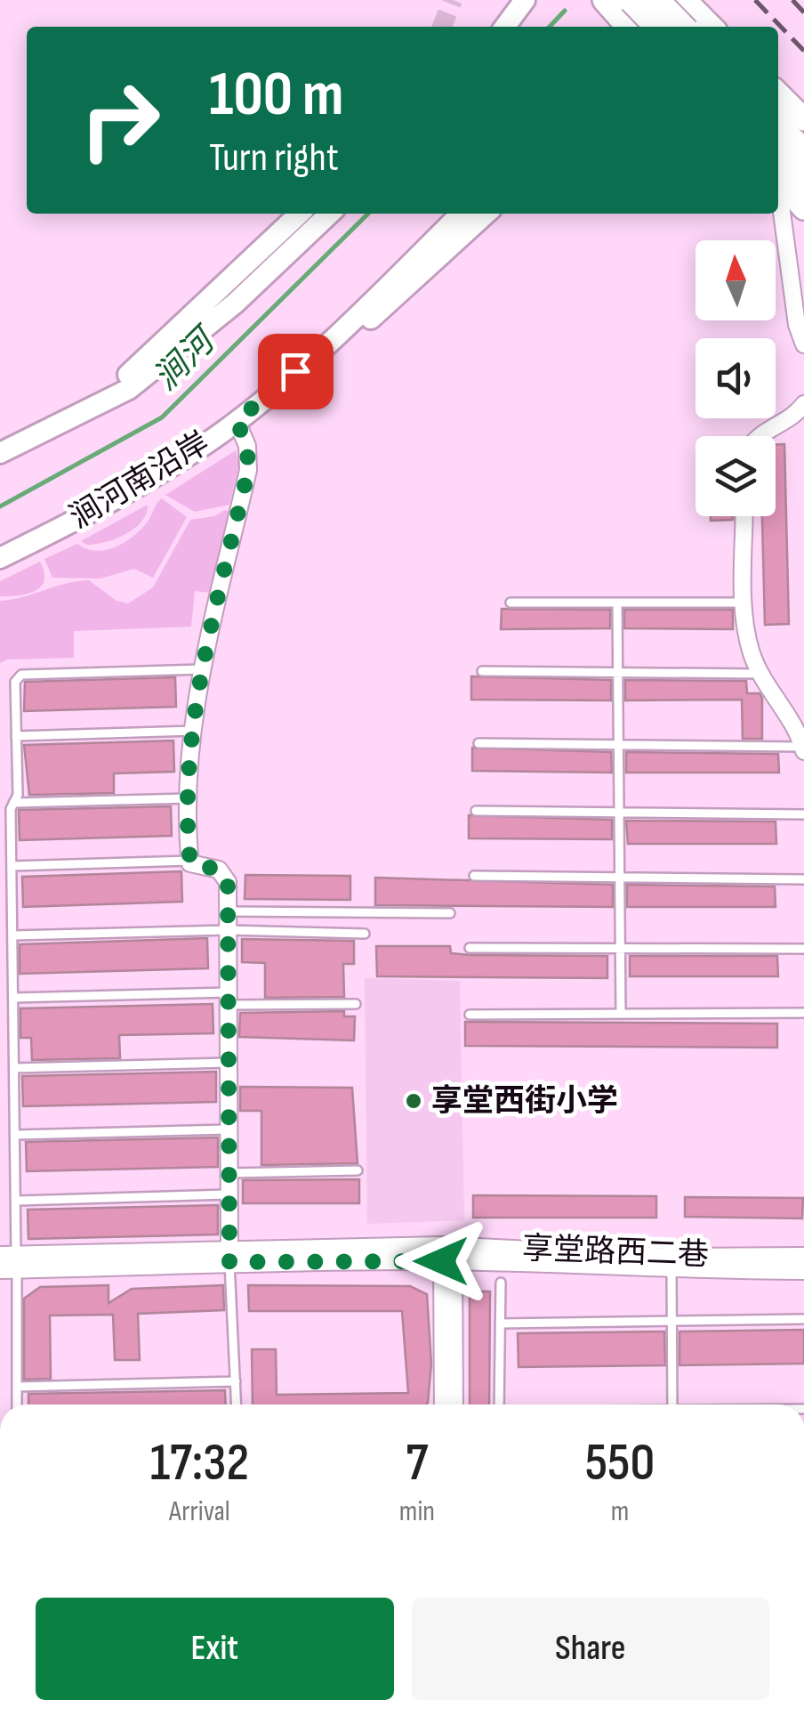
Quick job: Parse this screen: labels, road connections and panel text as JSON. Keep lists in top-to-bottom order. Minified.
{"streets":{"street":["涧河南沿岸","享堂路西二巷"]},"water":["涧河"],"places":["享堂西街小学"],"north":"top","page":{"turn":["100 m","Turn right"],"eta":["17:32","Arrival","7","min","550","m"],"buttons":["Exit","Share"]}}
